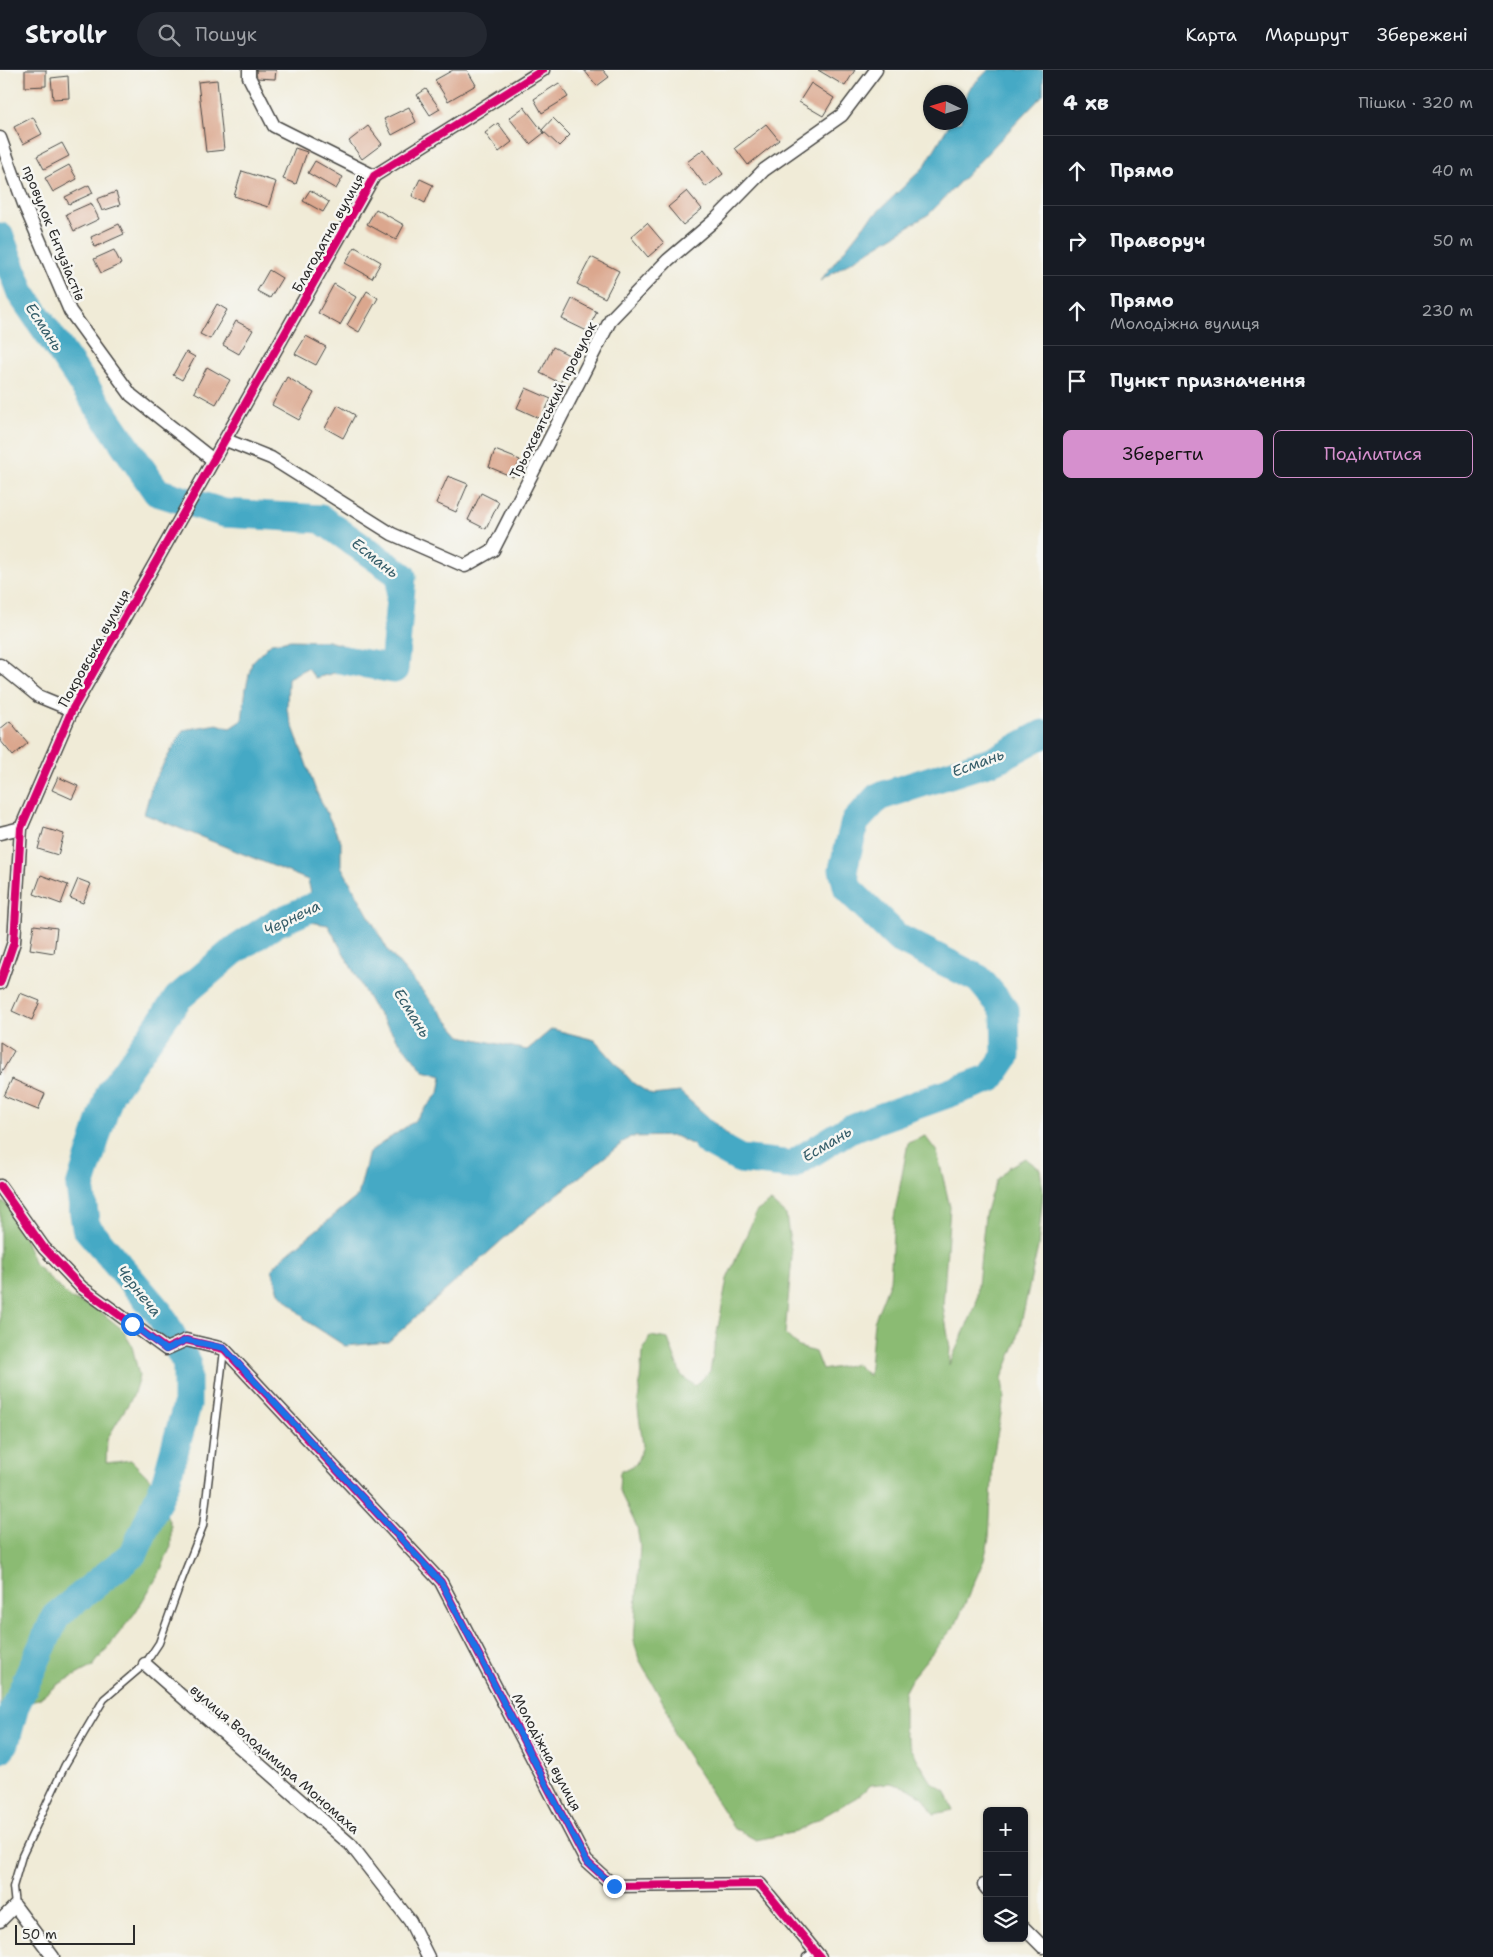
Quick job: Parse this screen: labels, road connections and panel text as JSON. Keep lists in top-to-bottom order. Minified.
{"streets":{"street":["провулок Ентузіастів","Благодатна вулиця","Трьохсвятський провулок","Покровська вулиця","Молодіжна вулиця","вулиця Володимира Мономаха"]},"crossings":[["провулок Ентузіастів","Благодатна вулиця"],["Благодатна вулиця","Трьохсвятський провулок"],["Благодатна вулиця","Покровська вулиця"]],"water":["Есмань","Чернеча"],"scale_bar":"50 m","north":"left","page":{"header":"Strollr","search":"Пошук","nav":["Карта","Маршрут","Збережені"],"heading":["4 хв","Пішки · 320 m"],"list":[["Прямо","40 m"],["Праворуч","50 m"],["Прямо","Молодіжна вулиця","230 m"],"Пункт призначення"],"buttons":["Зберегти","Поділитися"],"map_buttons":["+","−"],"scale":"50 m"}}
